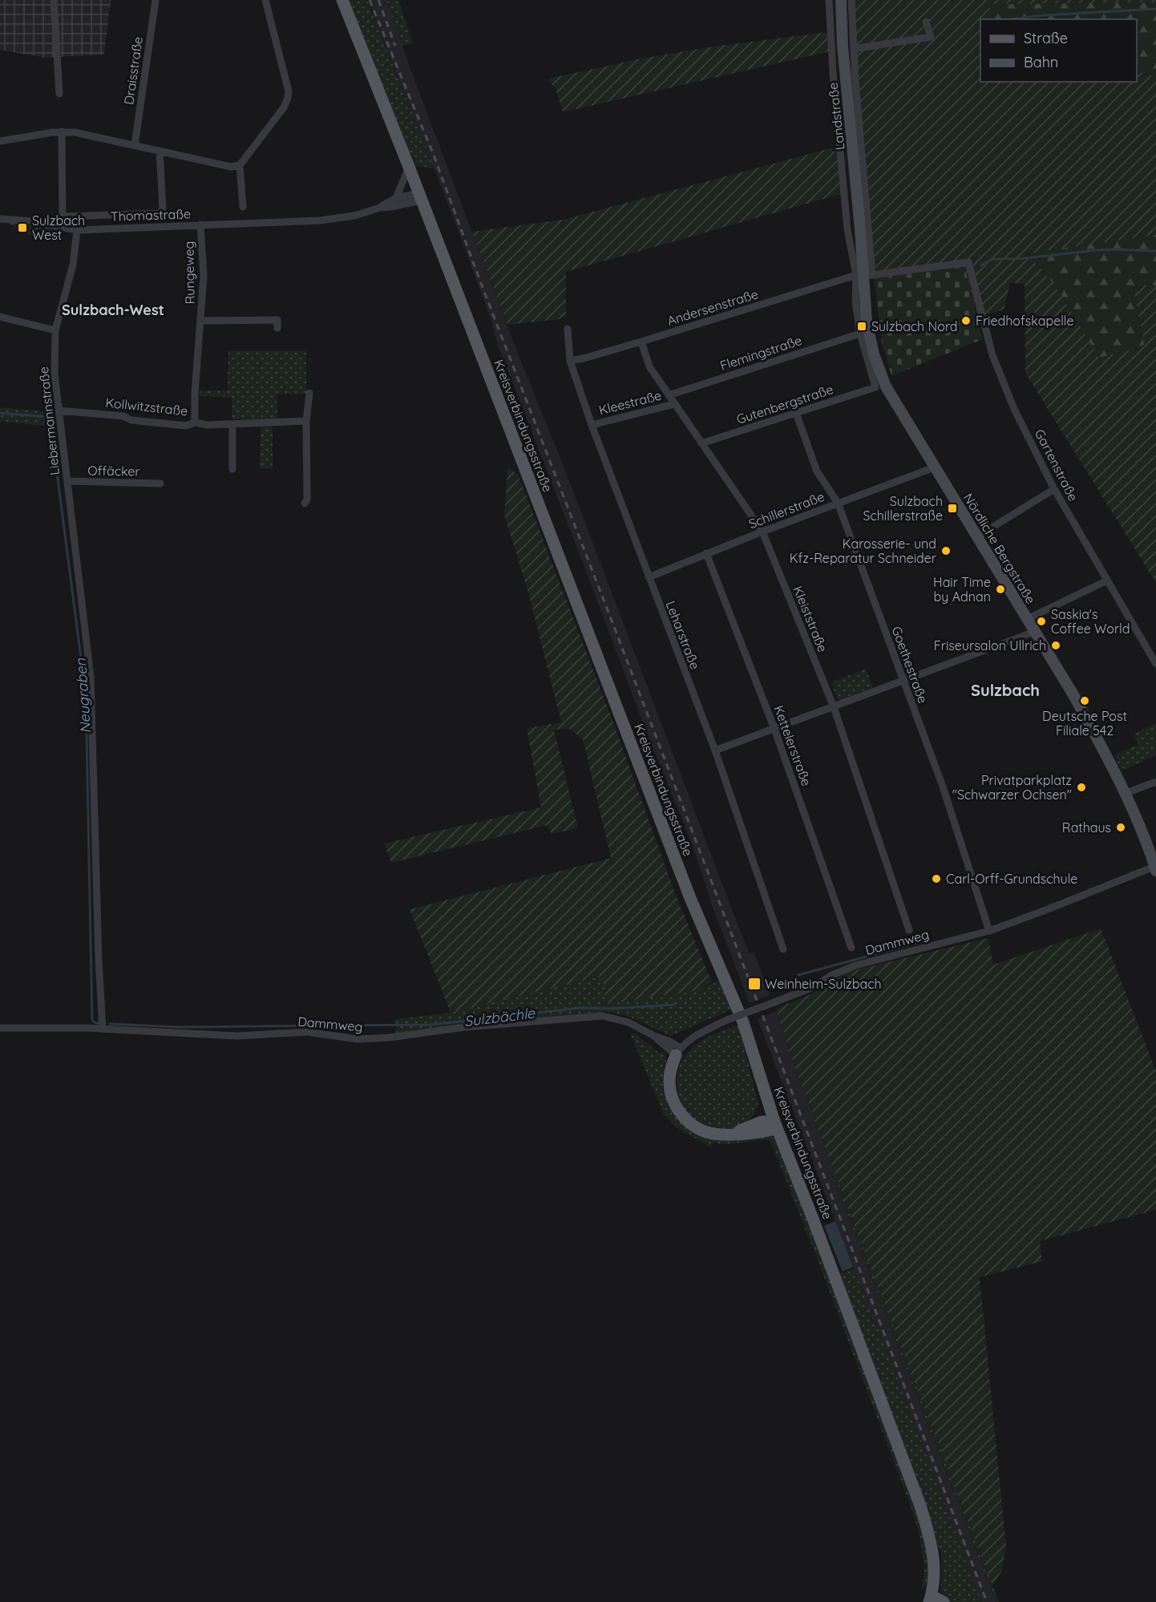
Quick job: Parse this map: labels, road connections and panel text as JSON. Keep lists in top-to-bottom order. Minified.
{"streets":{"main road":["Landstraße","Kreisverbindungsstraße","Nördliche Bergstraße"],"street":["Draisstraße","Thomastraße","Rungeweg","Andersenstraße","Flemingstraße","Kleestraße","Gutenbergstraße","Kollwitzstraße","Liebermannstraße","Gartenstraße","Offäcker","Schillerstraße","Kleiststraße","Leharstraße","Goethestraße","Kettelerstraße","Dammweg"]},"crossings":[["Landstraße","Nördliche Bergstraße"],["Thomastraße","Rungeweg"],["Thomastraße","Liebermannstraße"],["Rungeweg","Kollwitzstraße"],["Andersenstraße","Gartenstraße"],["Andersenstraße","Nördliche Bergstraße"],["Andersenstraße","Kleiststraße"],["Andersenstraße","Leharstraße"],["Flemingstraße","Gutenbergstraße"],["Flemingstraße","Kleiststraße"],["Kleestraße","Kleiststraße"],["Kleestraße","Leharstraße"],["Gutenbergstraße","Kleiststraße"],["Gutenbergstraße","Goethestraße"],["Kollwitzstraße","Liebermannstraße"],["Liebermannstraße","Offäcker"],["Liebermannstraße","Dammweg"],["Schillerstraße","Nördliche Bergstraße"],["Schillerstraße","Kleiststraße"],["Schillerstraße","Leharstraße"],["Schillerstraße","Goethestraße"],["Schillerstraße","Kettelerstraße"],["Nördliche Bergstraße","Dammweg"],["Goethestraße","Dammweg"]],"districts":["Sulzbach-West","Sulzbach"],"water":["Neugraben","Sulzbächle"],"places":{"transit":["Sulzbach West","Sulzbach Nord","Sulzbach Schillerstraße","Weinheim-Sulzbach"],"other":["Friedhofskapelle","Karosserie- und Kfz-Reparatur Schneider","Hair Time by Adnan","Saskia's Coffee World","Friseursalon Ullrich","Deutsche Post Filiale 542","Privatparkplatz \"Schwarzer Ochsen\"","Rathaus","Carl-Orff-Grundschule"]},"legend":["Straße","Bahn"]}
